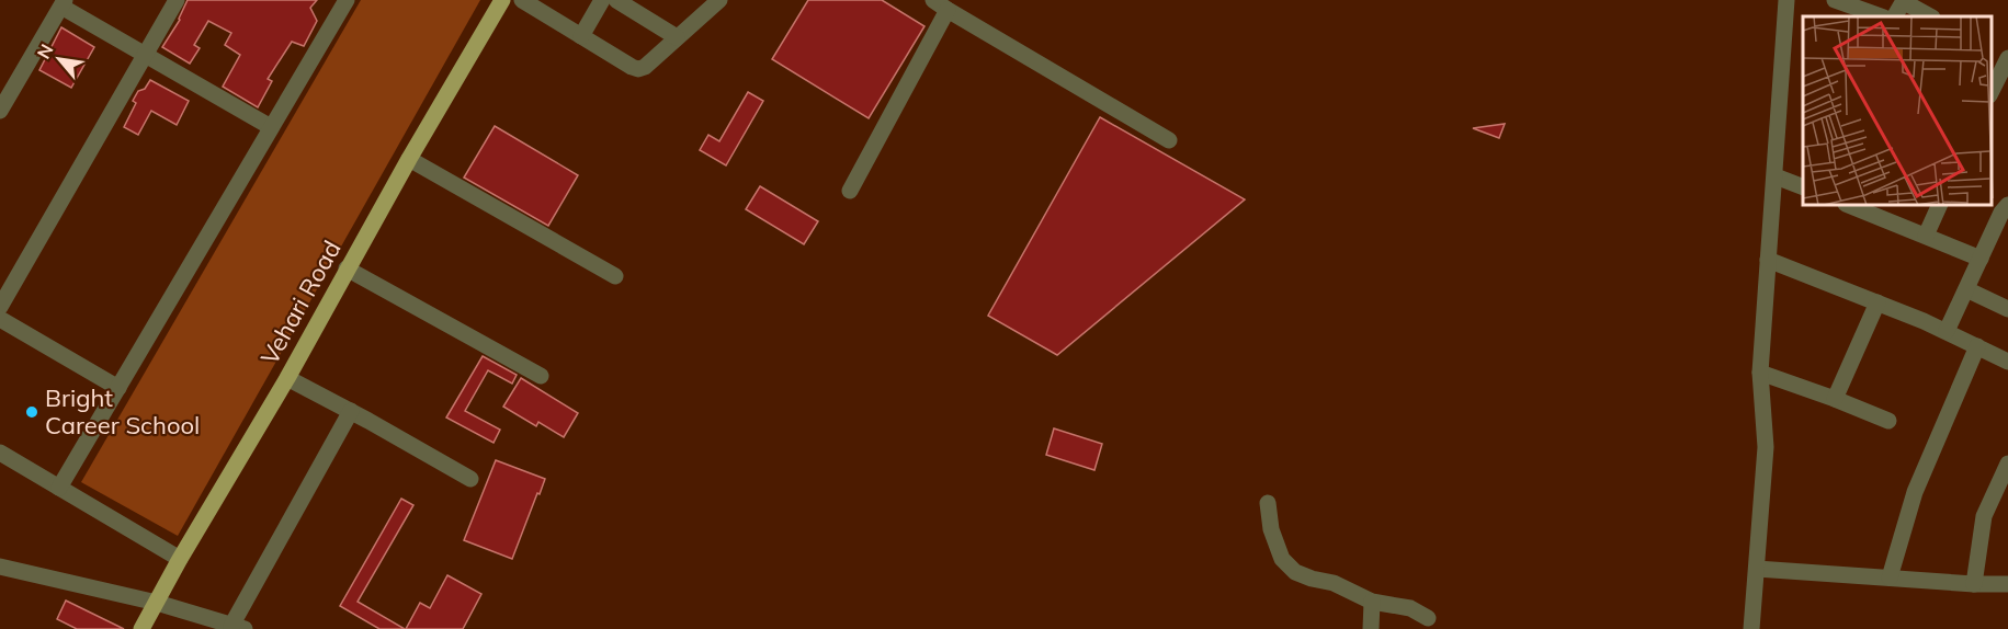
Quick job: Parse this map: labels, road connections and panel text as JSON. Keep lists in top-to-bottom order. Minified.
{"streets":{"main road":["Vehari Road"]},"places":["Bright Career School"],"north":"top left"}
